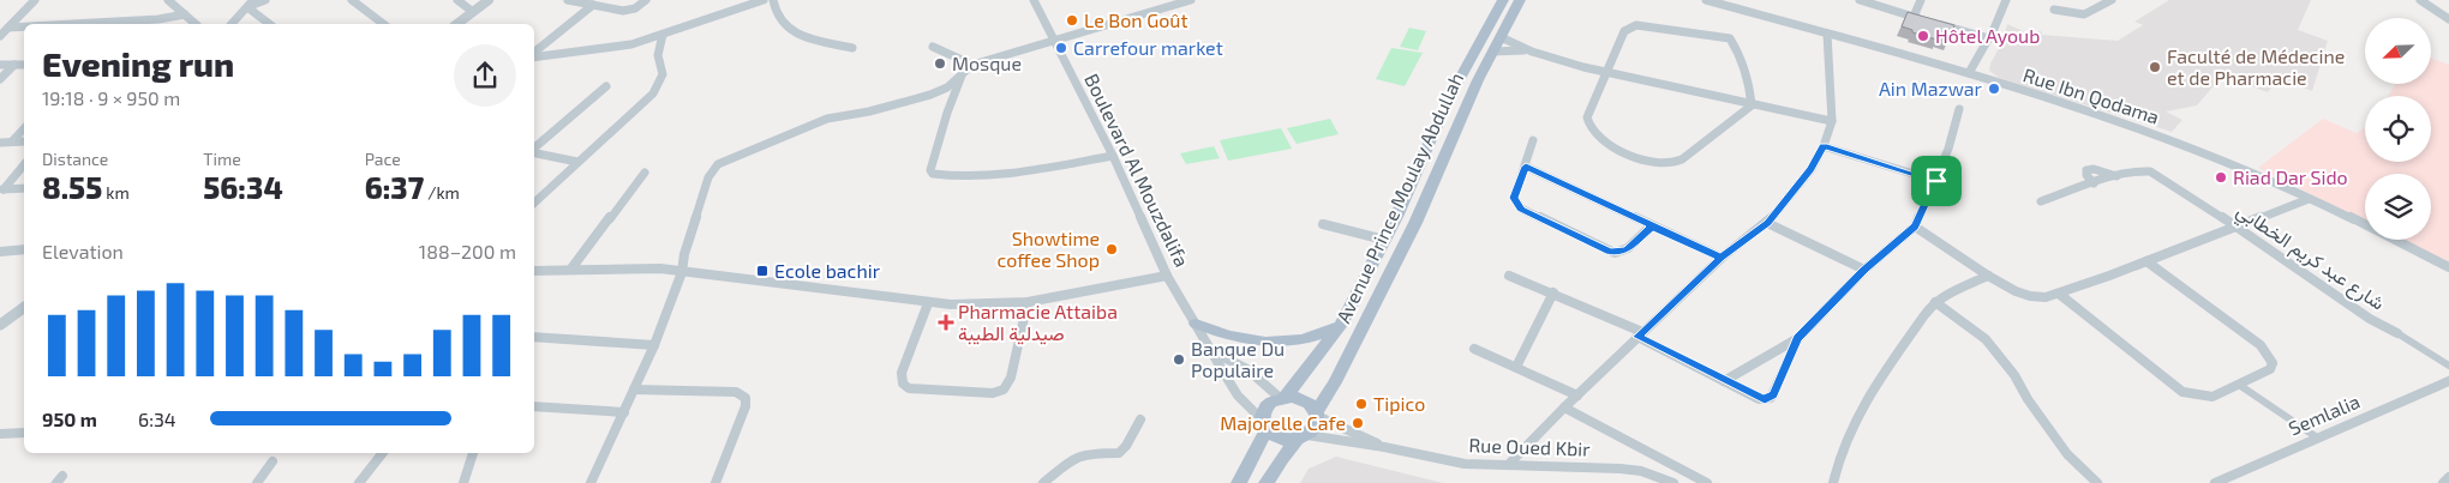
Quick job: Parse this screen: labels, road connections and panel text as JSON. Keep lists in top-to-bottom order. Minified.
{"streets":{"main road":["Avenue Prince Moulay Abdullah"],"street":["Rue Ibn Qodama","Boulevard Al Mouzdalifa","شارع عبد كريم الخطابي","Semlalia","Rue Oued Kbir"]},"crossings":[["Boulevard Al Mouzdalifa","Avenue Prince Moulay Abdullah"],["Boulevard Al Mouzdalifa","Rue Oued Kbir"],["Avenue Prince Moulay Abdullah","Rue Oued Kbir"]],"places":{"other":["Le Bon Goût","Hôtel Ayoub","Carrefour market","Mosque","Faculté de Médecine et de Pharmacie","Ain Mazwar","Riad Dar Sido","Showtime coffee Shop","Banque Du Populaire","Tipico","Majorelle Cafe"],"transit":["Ecole bachir"],"health":["Pharmacie Attaiba صيدلية الطيبة"]},"north":"bottom left","page":{"heading":["Evening run","19:18 · 9 × 950 m"],"stats":[["Distance","8.55 km"],["Time","56:34"],["Pace","6:37 /km"]],"chart":["Elevation","188–200 m"],"list":[{"name":"950 m","note":"6:34"}]}}
